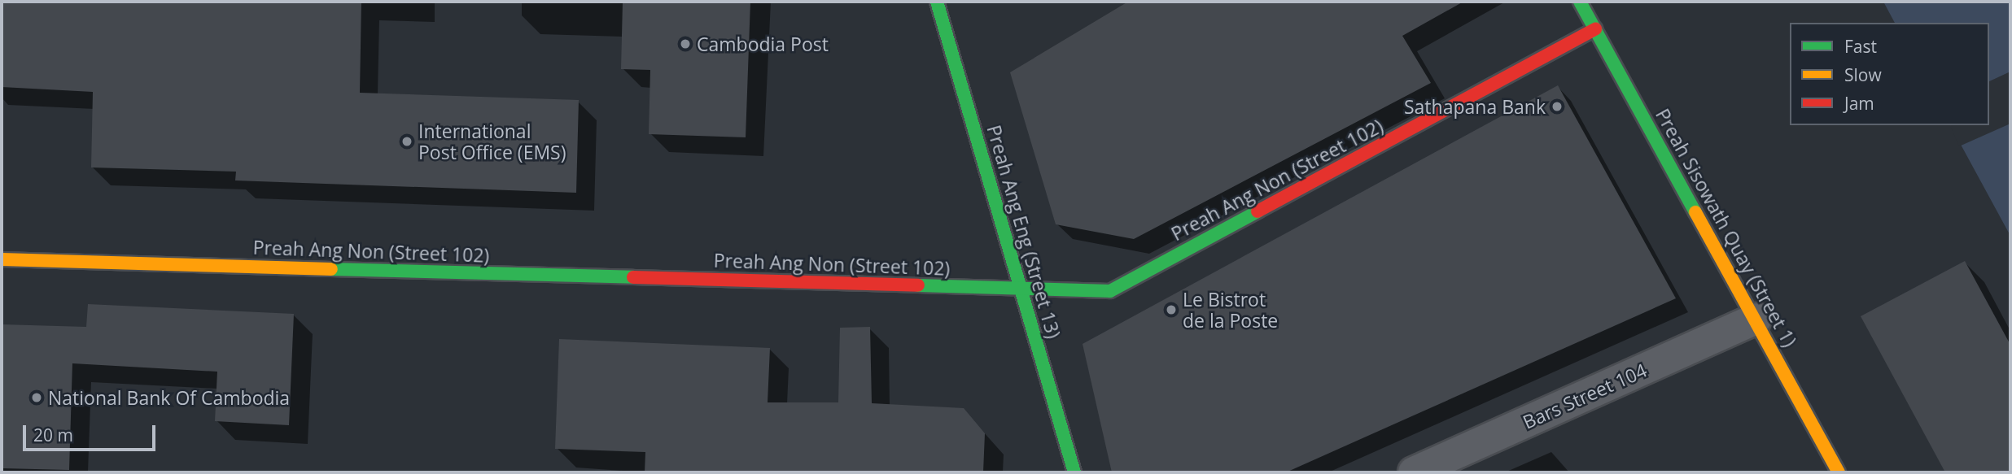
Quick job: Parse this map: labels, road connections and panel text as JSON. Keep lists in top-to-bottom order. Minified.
{"streets":{"street":["Preah Ang Non (Street 102)","Preah Sisowath Quay (Street 1)","Preah Ang Eng (Street 13)","Bars Street 104"]},"crossings":[["Preah Ang Non (Street 102)","Preah Sisowath Quay (Street 1)"],["Preah Ang Non (Street 102)","Preah Ang Eng (Street 13)"],["Preah Sisowath Quay (Street 1)","Bars Street 104"]],"places":["Cambodia Post","Sathapana Bank","International Post Office (EMS)","Le Bistrot de la Poste","National Bank Of Cambodia"],"legend":["Fast","Slow","Jam"],"scale_bar":"20 m"}
